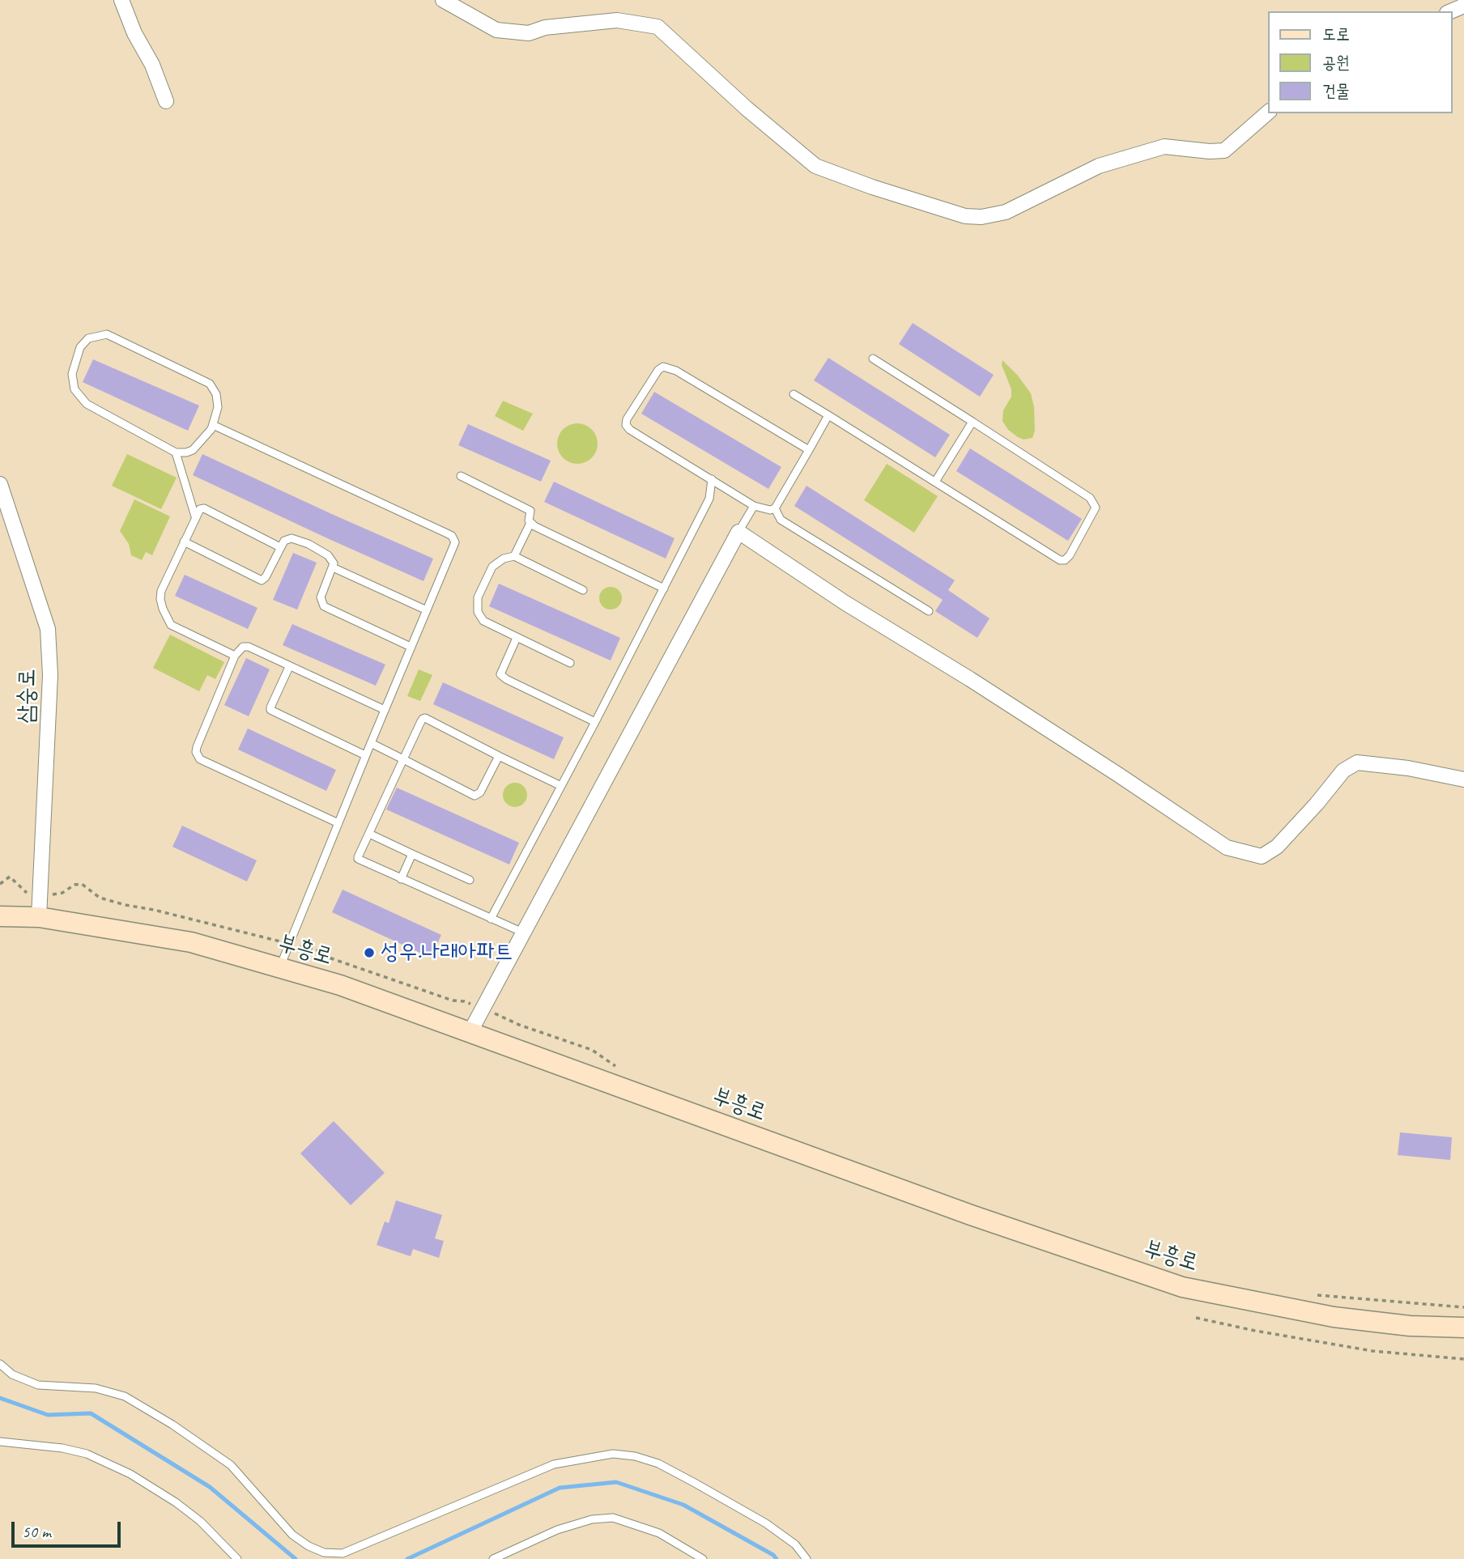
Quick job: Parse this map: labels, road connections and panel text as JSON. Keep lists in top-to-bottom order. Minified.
{"streets":{"main road":["부흥로"],"street":["삼숭로"]},"crossings":[["삼숭로","부흥로"]],"places":["성우.나래아파트"],"legend":["도로","공원","건물"],"scale_bar":"50 m"}
